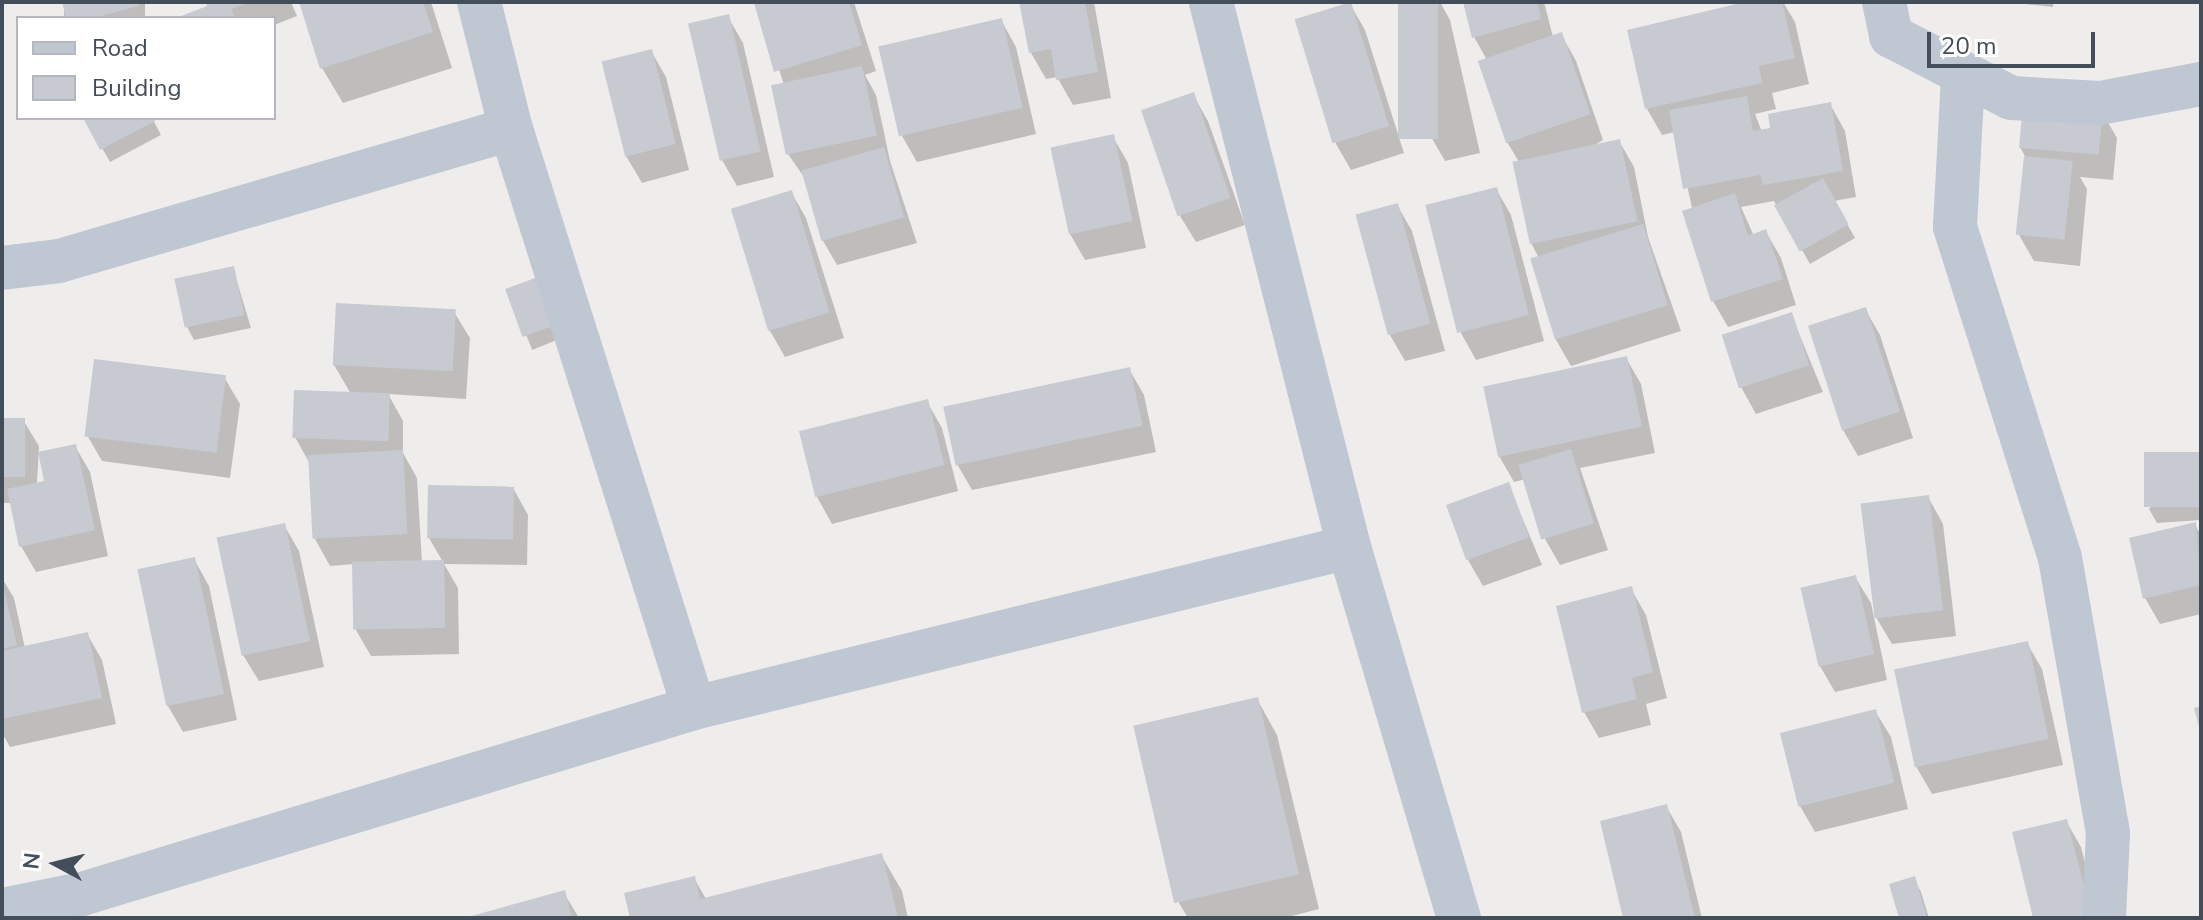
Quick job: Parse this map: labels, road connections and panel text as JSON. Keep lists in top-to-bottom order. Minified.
{"legend":["Road","Building"],"scale_bar":"20 m","north":"left"}
